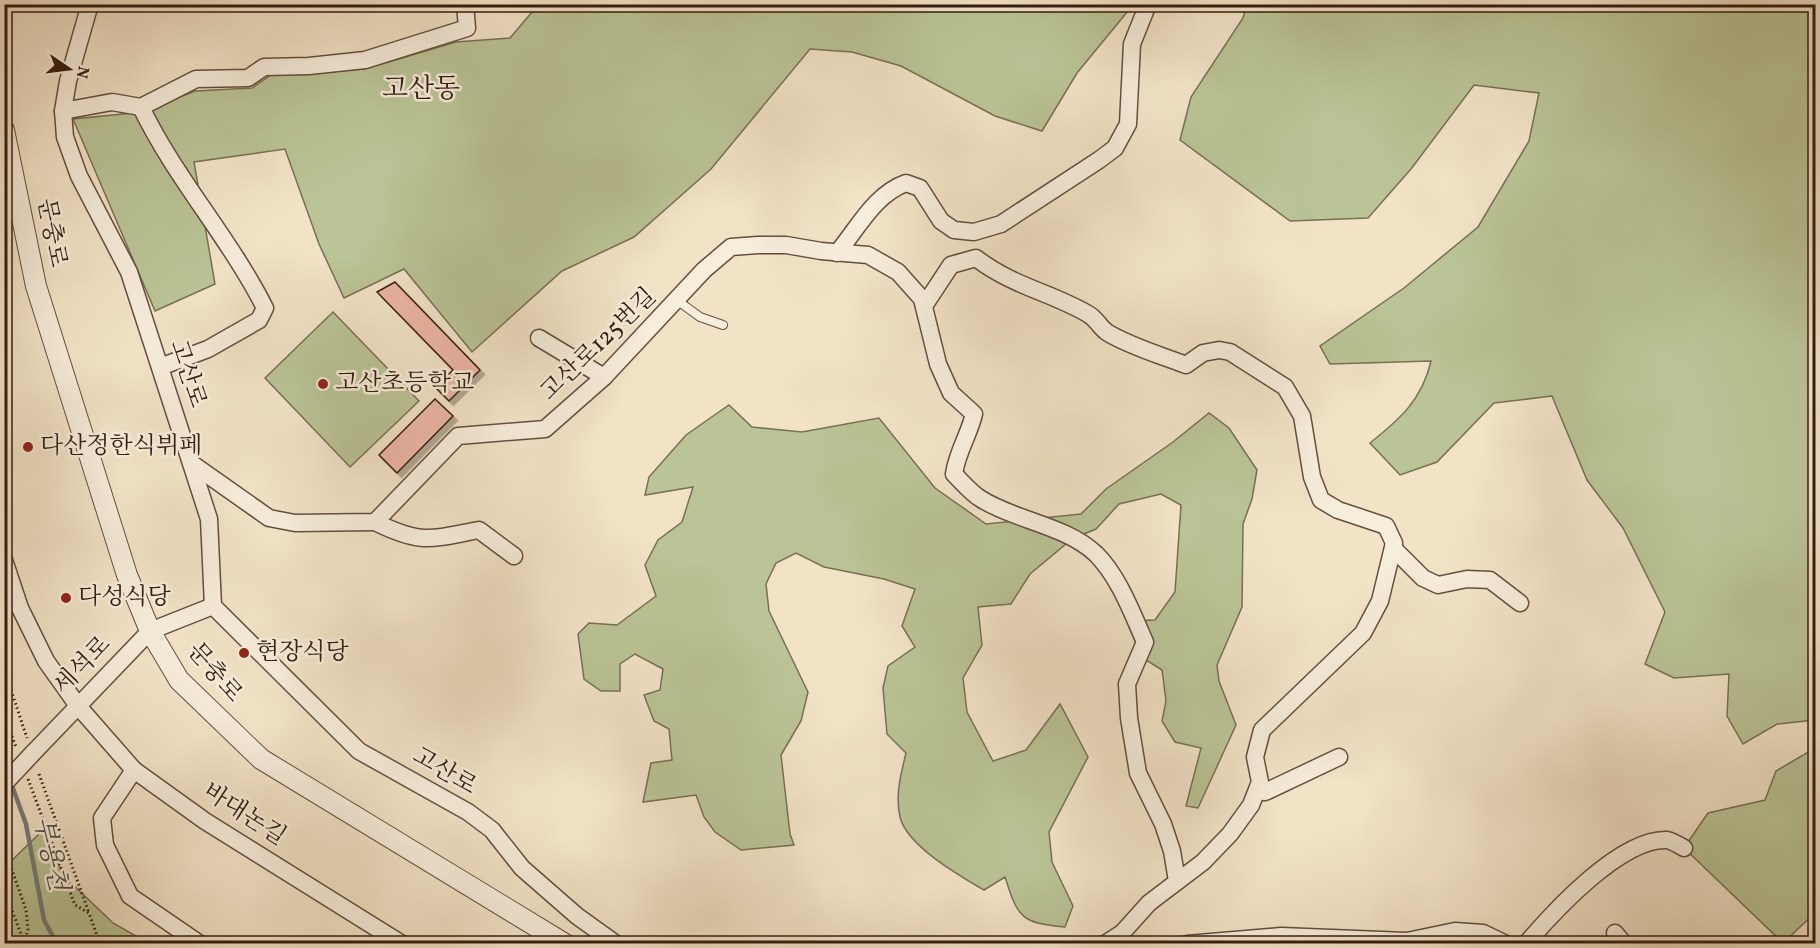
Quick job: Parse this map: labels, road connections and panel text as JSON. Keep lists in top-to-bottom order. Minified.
{"streets":{"street":["문충로","고산로125번길","고산로","세석로","바대논길"]},"crossings":[["문충로","세석로"],["고산로","세석로"],["세석로","바대논길"]],"districts":["고산동"],"water":["부용천"],"places":["고산초등학교","다산정한식뷔페","다성식당","현장식당"],"north":"right"}
